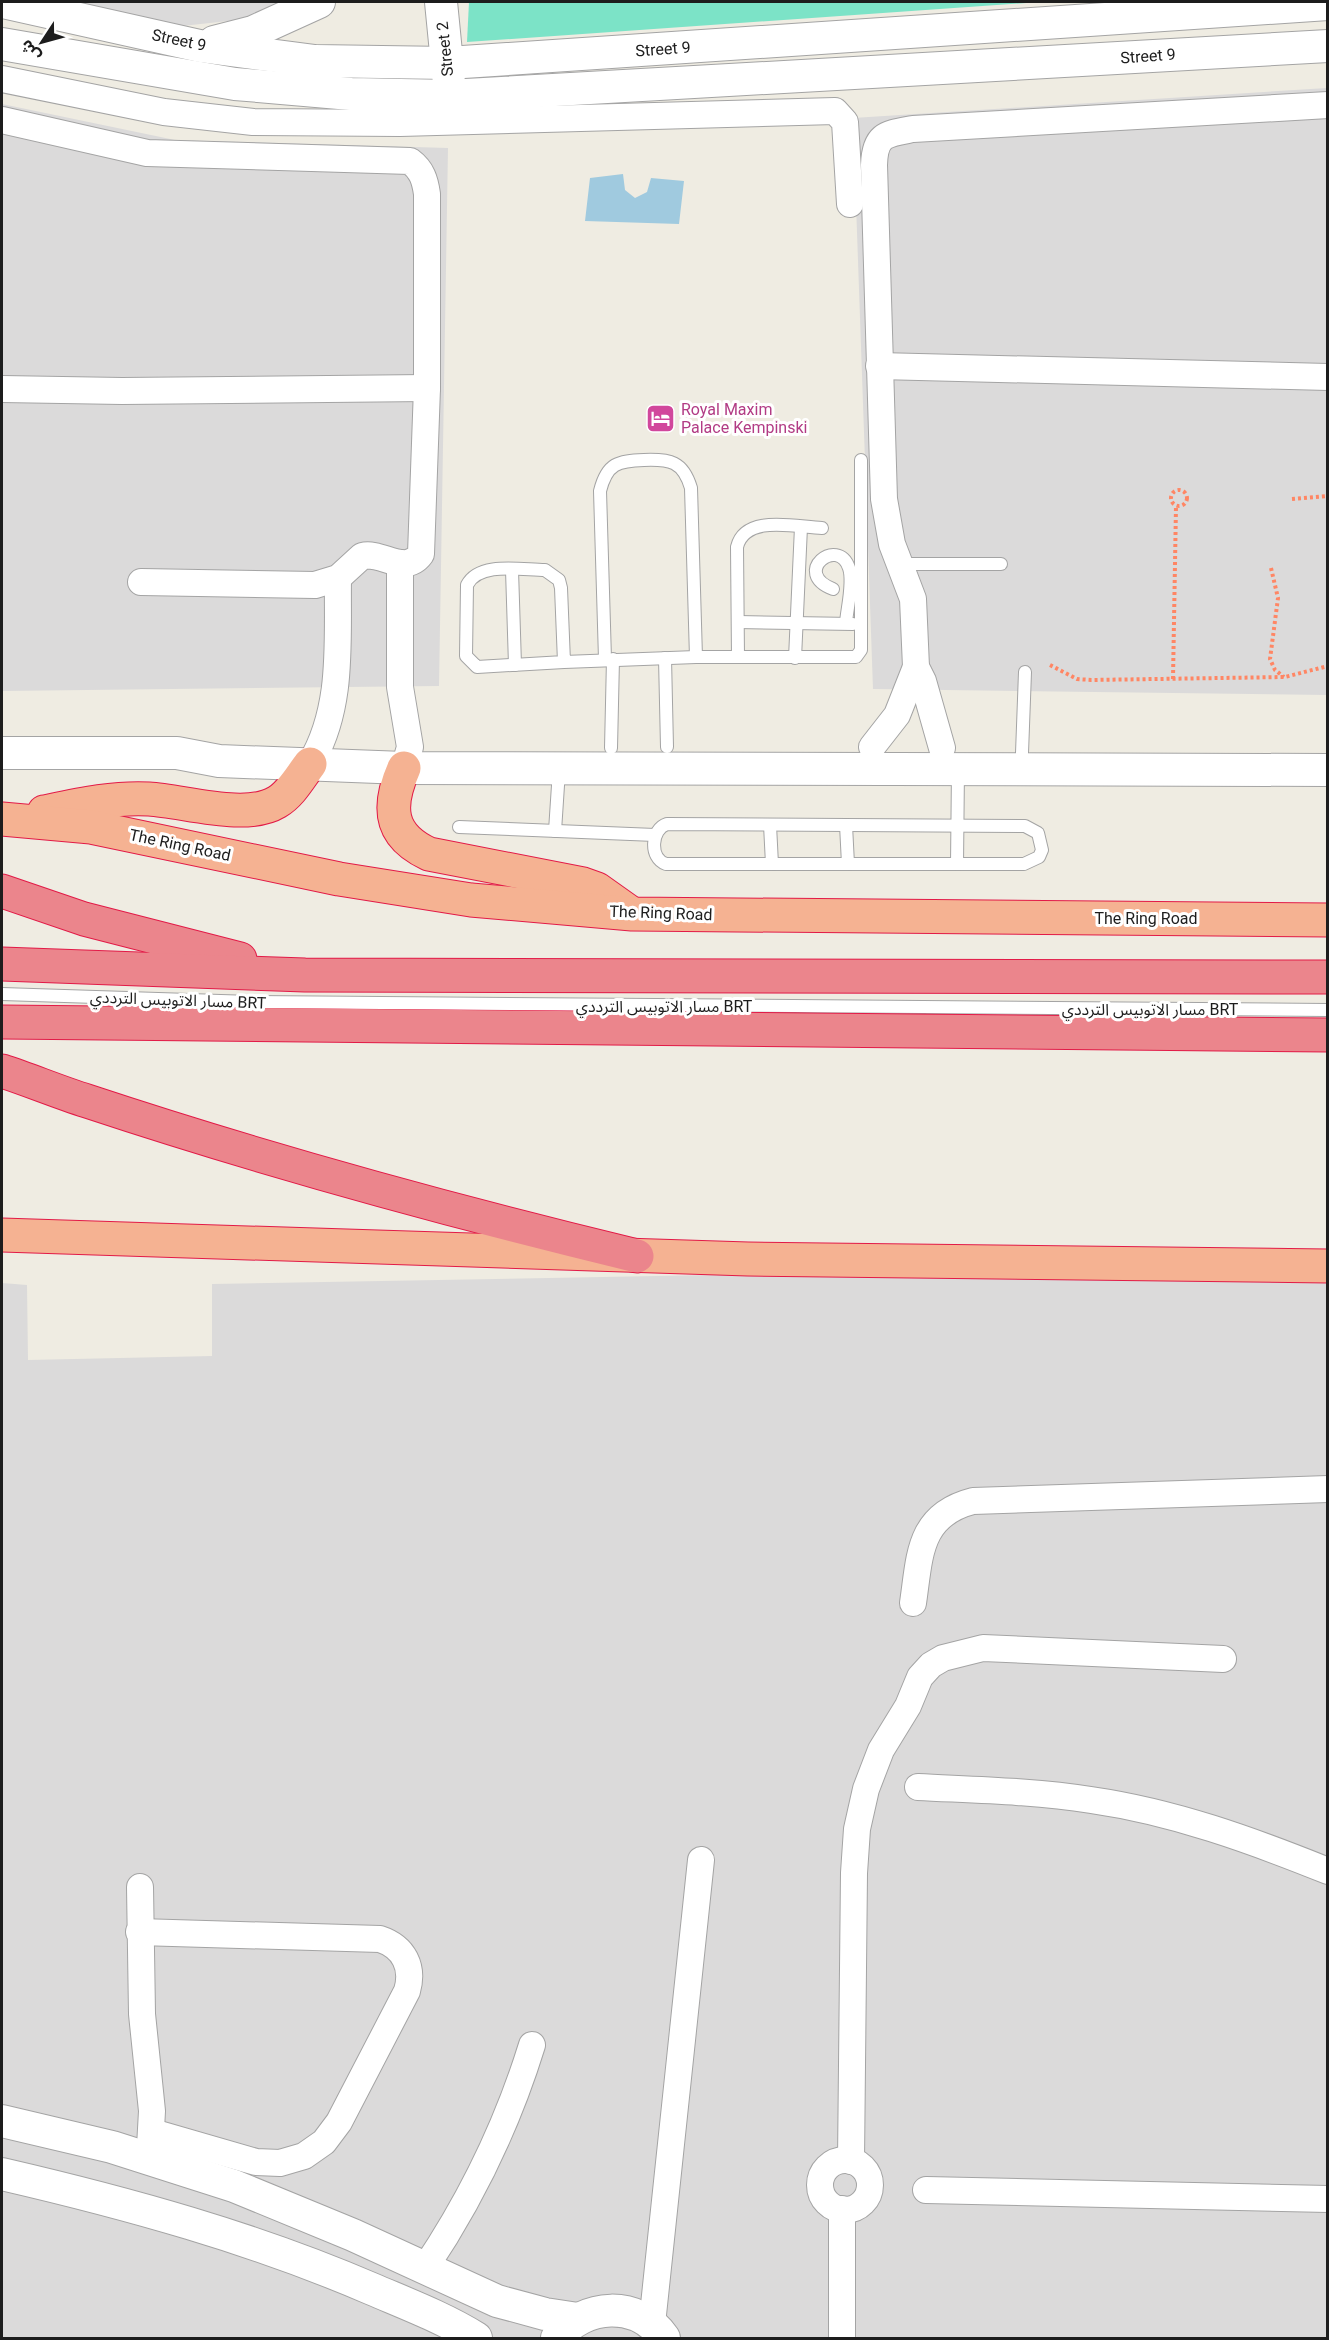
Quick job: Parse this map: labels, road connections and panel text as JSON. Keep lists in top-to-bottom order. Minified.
{"streets":{"highway":["The Ring Road"],"street":["Street 9","Street 2"],"lane":["مسار الاتوبيس الترددي BRT"]},"crossings":[["Street 9","Street 2"]],"places":{"hotel":["Royal Maxim Palace Kempinski"]},"north":"bottom left"}
